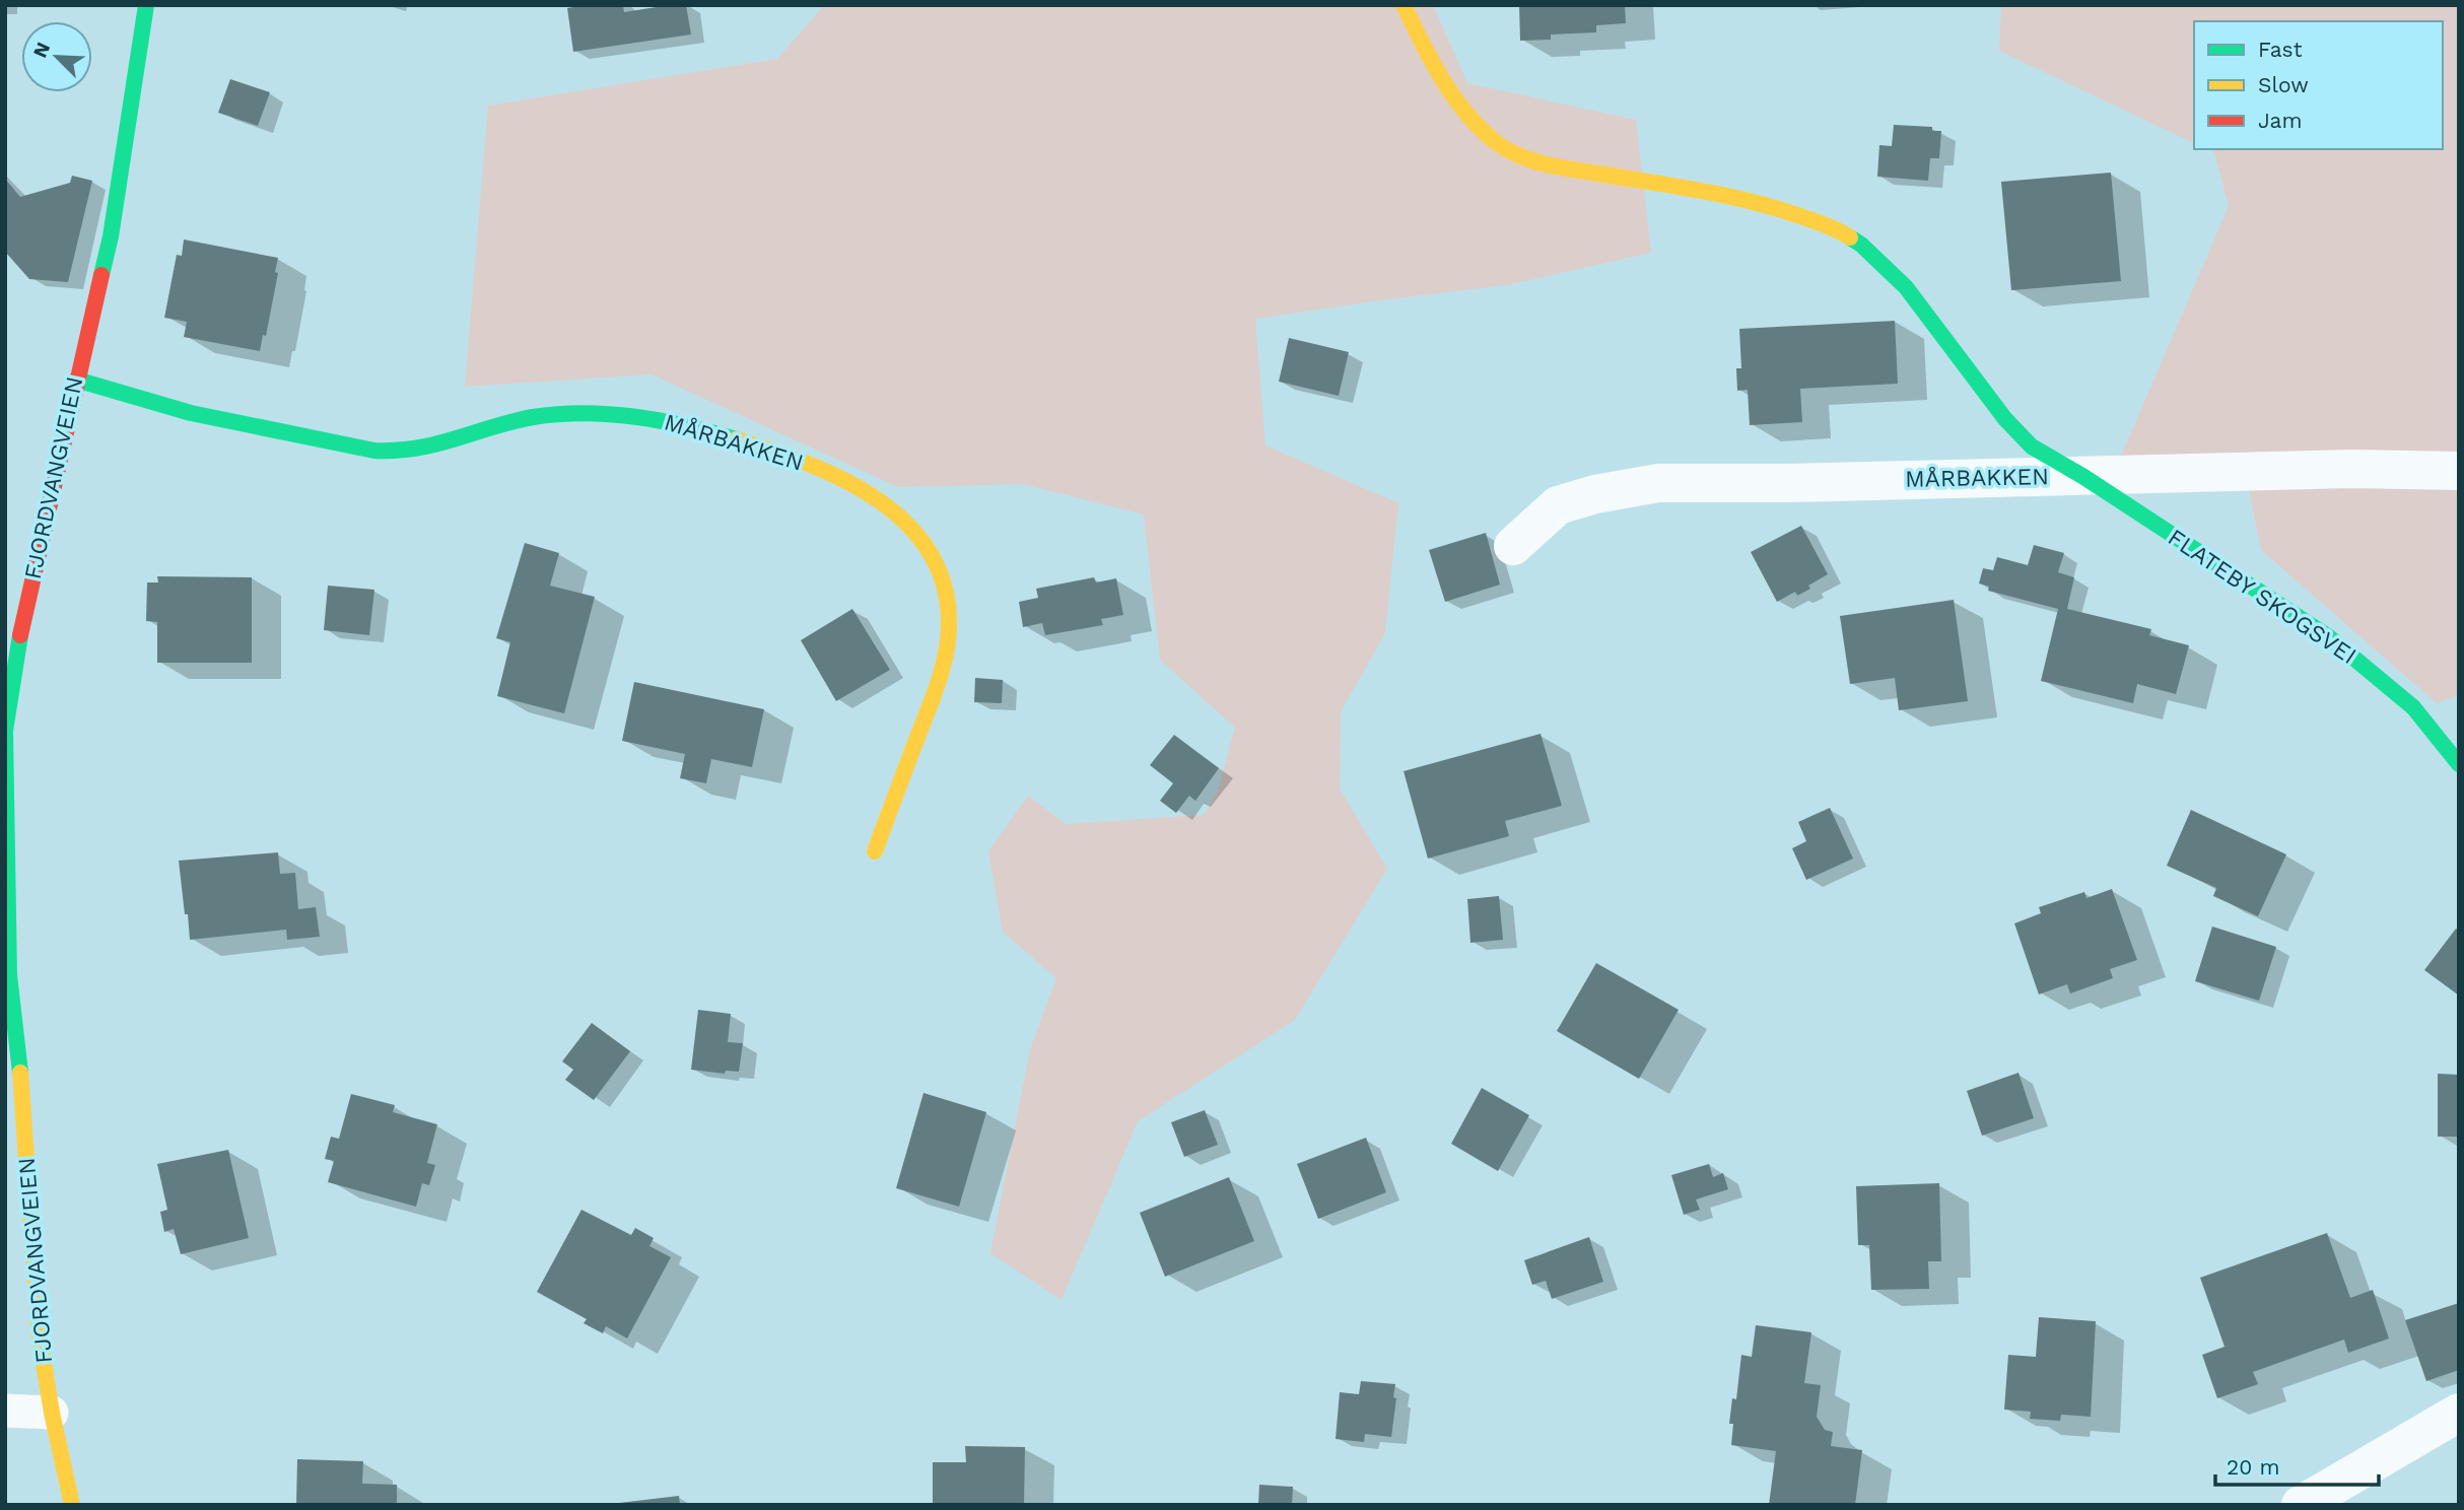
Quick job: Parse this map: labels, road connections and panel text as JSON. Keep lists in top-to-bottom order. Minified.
{"streets":{"street":["MÅRBAKKEN","FJORDVANGVEIEN","FLATEBY SKOGSVEI"]},"crossings":[["MÅRBAKKEN","FJORDVANGVEIEN"],["MÅRBAKKEN","FLATEBY SKOGSVEI"]],"legend":["Fast","Slow","Jam"],"scale_bar":"20 m","north":"top left"}
